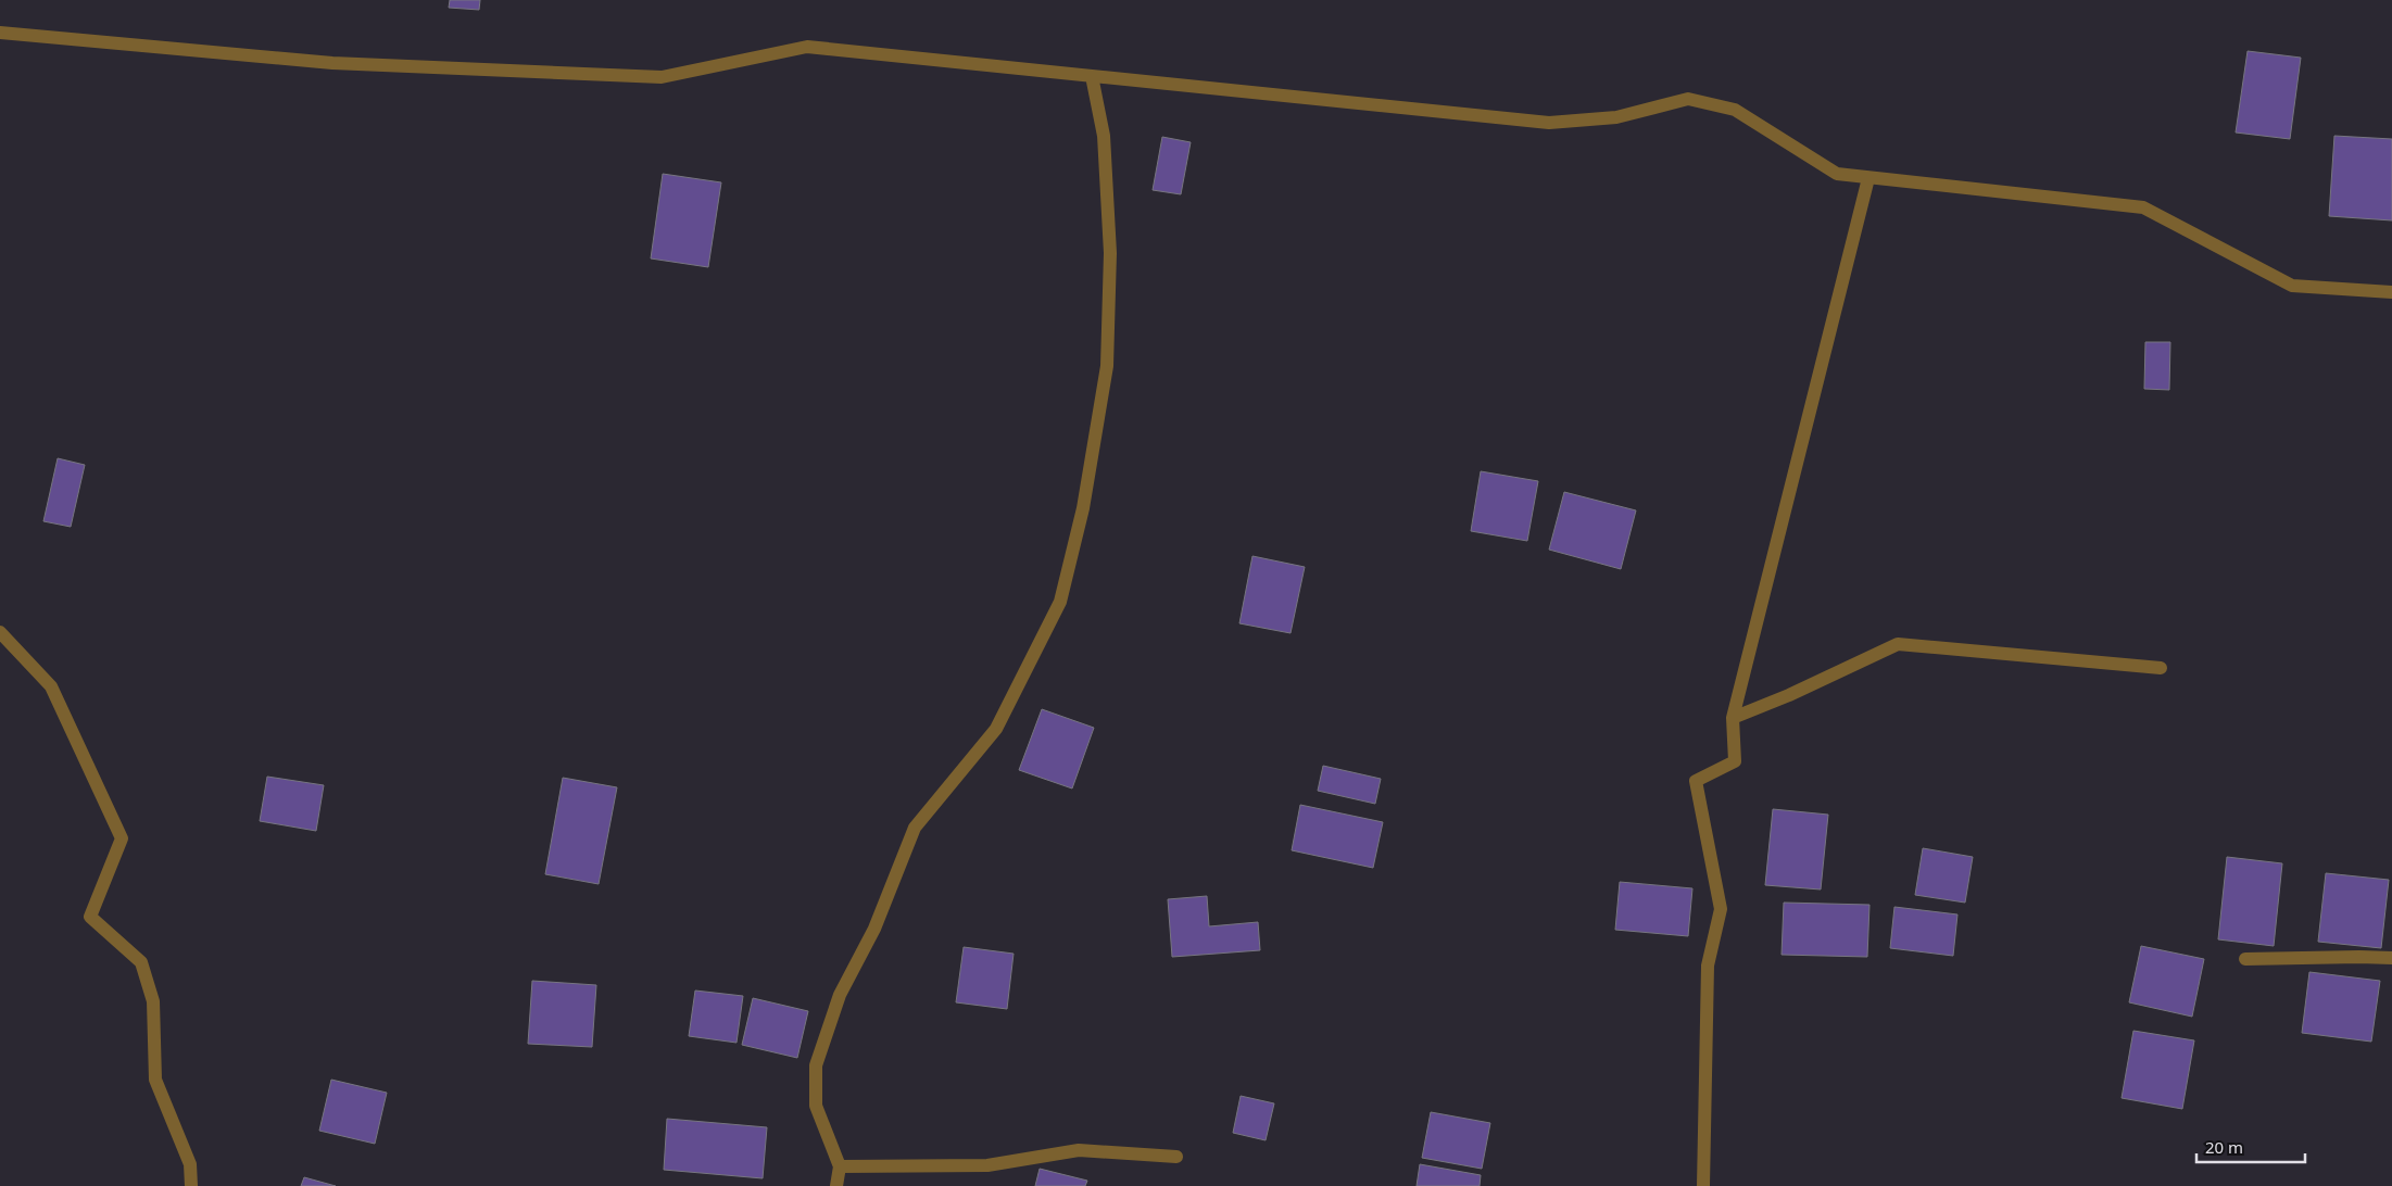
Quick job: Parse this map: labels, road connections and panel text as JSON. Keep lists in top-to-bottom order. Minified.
{"scale_bar":"20 m"}
